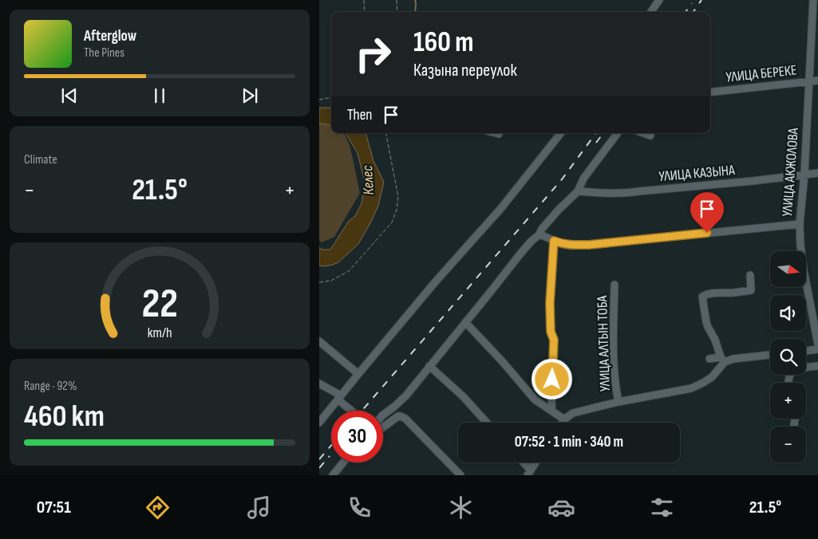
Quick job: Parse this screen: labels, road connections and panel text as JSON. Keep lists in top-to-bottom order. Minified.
{"streets":{"street":["УЛИЦА БЕРЕКЕ","УЛИЦА АКЖОЛОВА","УЛИЦА КАЗЫНА","УЛИЦА АЛТЫН ТОБА"]},"crossings":[["УЛИЦА БЕРЕКЕ","УЛИЦА АКЖОЛОВА"],["УЛИЦА АКЖОЛОВА","УЛИЦА КАЗЫНА"]],"water":["Келес"],"north":"right","page":{"turn":["160 m","Казына переулок"],"song":["Afterglow","The Pines"],"then":"Then","tile":["Climate",["Range · 92%","460 km"]],"heat":["−","21.5°","+"],"map_buttons":["+","−"],"limit":"30","trip":"07:52 · 1 min · 340 m","tabs":["07:51","21.5°"],"gauge":["22","km/h"]}}
